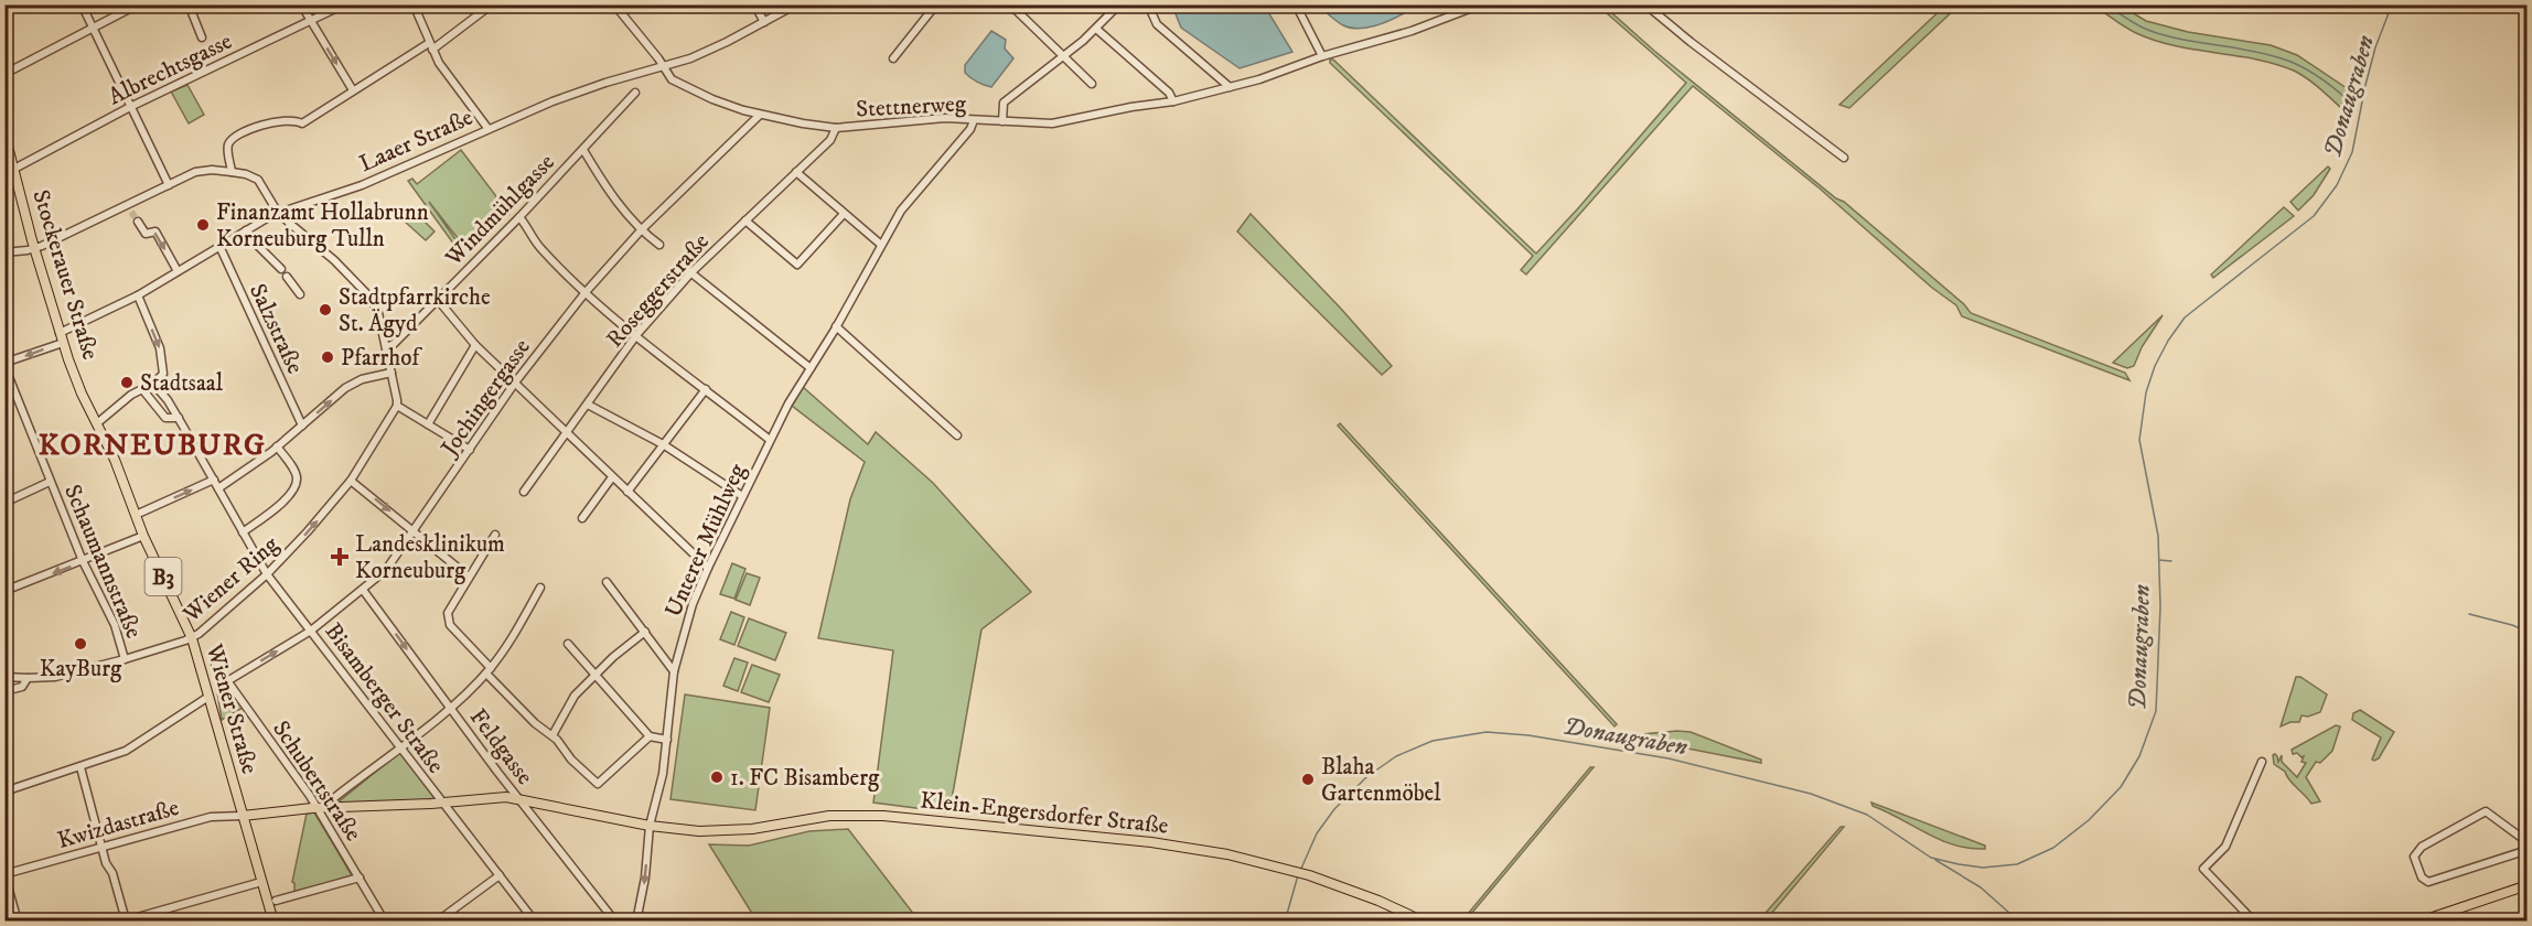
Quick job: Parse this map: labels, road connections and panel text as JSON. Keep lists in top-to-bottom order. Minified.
{"streets":{"main road":["Stockerauer Straße","B3","Wiener Straße","Klein-Engersdorfer Straße"],"street":["Albrechtsgasse","Stettnerweg","Laaer Straße","Windmühlgasse","Roseggerstraße","Salzstraße","Jochingergasse","Unterer Mühlweg","Schaumannstraße","Wiener Ring","Bisamberger Straße","Feldgasse","Schubertstraße","Kwizdastraße"]},"crossings":[["Albrechtsgasse","Stockerauer Straße"],["Stettnerweg","Laaer Straße"],["Stettnerweg","Roseggerstraße"],["Stettnerweg","Jochingergasse"],["Stettnerweg","Unterer Mühlweg"],["Laaer Straße","Stockerauer Straße"],["Laaer Straße","Salzstraße"],["Stockerauer Straße","B3"],["Jochingergasse","Bisamberger Straße"],["Jochingergasse","Feldgasse"],["Jochingergasse","Schubertstraße"],["Unterer Mühlweg","Klein-Engersdorfer Straße"],["Schaumannstraße","Wiener Ring"],["B3","Wiener Straße"],["Wiener Ring","Bisamberger Straße"],["Wiener Ring","Wiener Straße"],["Bisamberger Straße","Klein-Engersdorfer Straße"],["Wiener Straße","Klein-Engersdorfer Straße"],["Wiener Straße","Kwizdastraße"],["Feldgasse","Klein-Engersdorfer Straße"],["Schubertstraße","Klein-Engersdorfer Straße"],["Klein-Engersdorfer Straße","Kwizdastraße"]],"one_way":["Feldgasse"],"districts":["KORNEUBURG"],"water":["Donaugraben"],"places":{"other":["Finanzamt Hollabrunn Korneuburg Tulln","Stadtpfarrkirche St. Ägyd","Pfarrhof","Stadtsaal","KayBurg","1. FC Bisamberg","Blaha Gartenmöbel"],"health":["Landesklinikum Korneuburg"]}}
